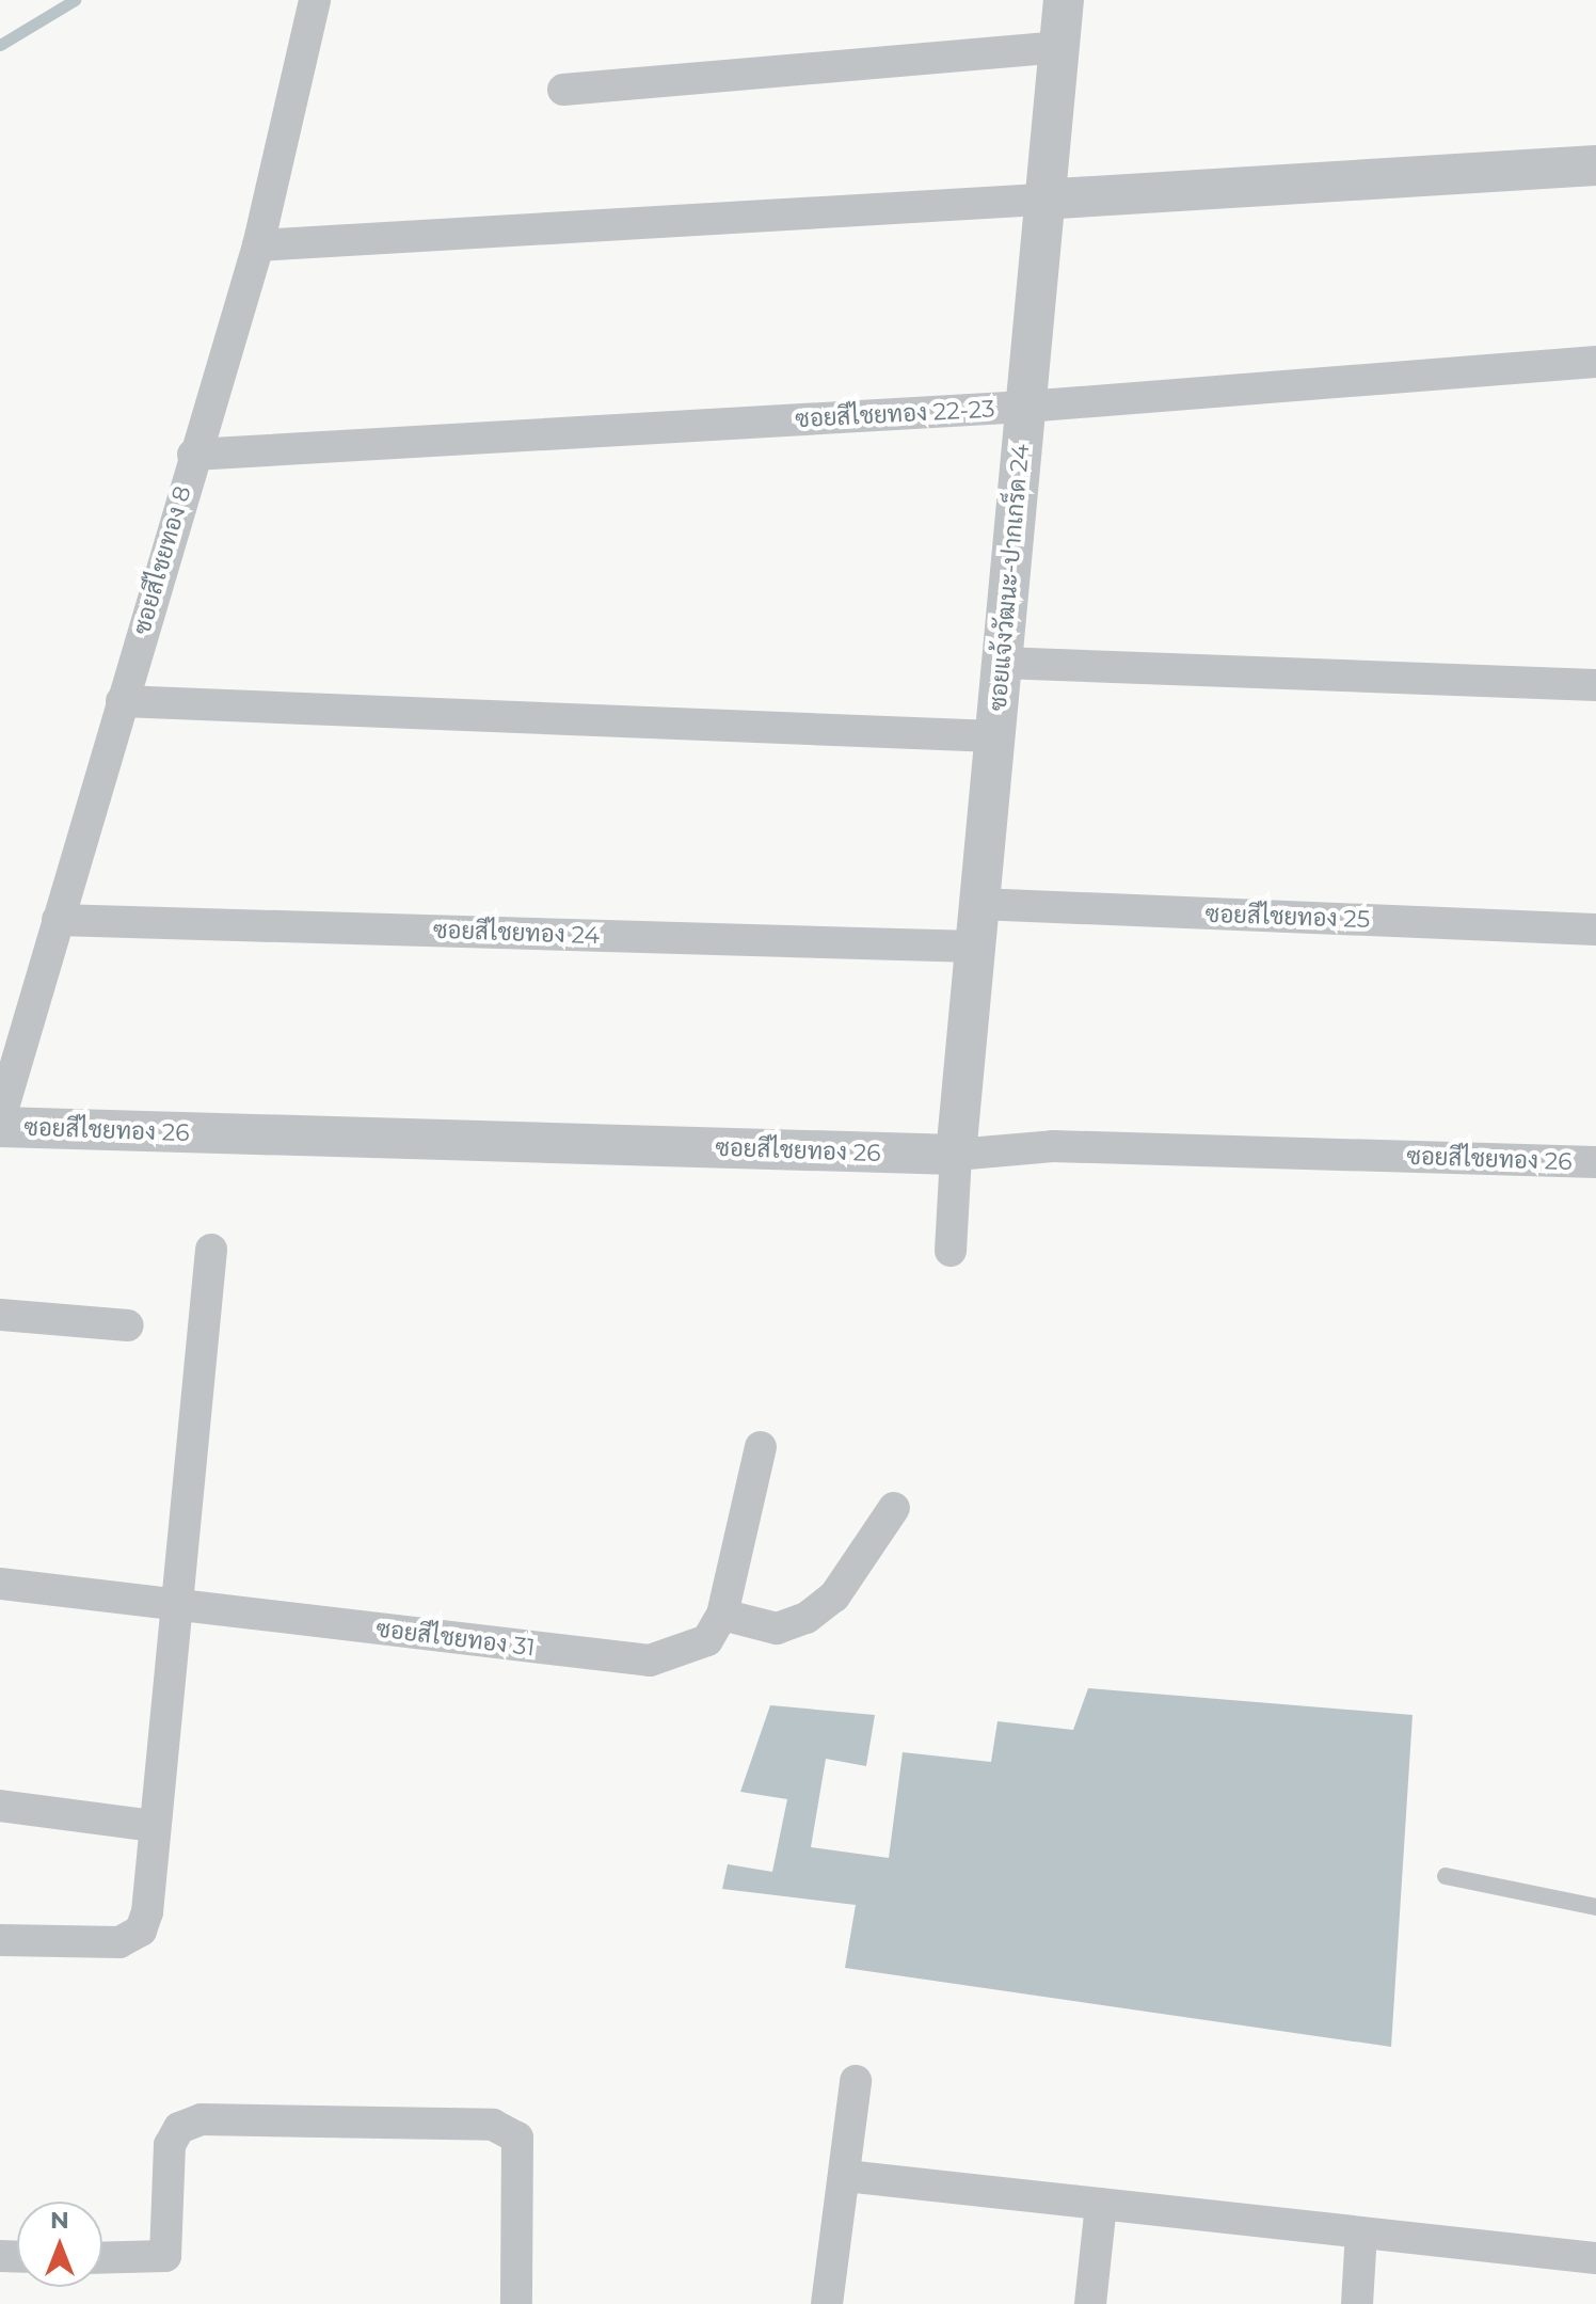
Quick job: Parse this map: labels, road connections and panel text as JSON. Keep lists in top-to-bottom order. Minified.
{"streets":{"street":["ซอยสีไชยทอง 22-23","ซอยสีไชยทอง 8","ซอยแจ้งวัฒนะ-ปากเกร็ด 24","ซอยสีไชยทอง 25","ซอยสีไชยทอง 24","ซอยสีไชยทอง 26","ซอยสีไชยทอง 31"]},"crossings":[["ซอยสีไชยทอง 22-23","ซอยสีไชยทอง 8"],["ซอยสีไชยทอง 22-23","ซอยแจ้งวัฒนะ-ปากเกร็ด 24"],["ซอยสีไชยทอง 8","ซอยสีไชยทอง 24"],["ซอยแจ้งวัฒนะ-ปากเกร็ด 24","ซอยสีไชยทอง 25"],["ซอยแจ้งวัฒนะ-ปากเกร็ด 24","ซอยสีไชยทอง 24"],["ซอยแจ้งวัฒนะ-ปากเกร็ด 24","ซอยสีไชยทอง 26"]],"north":"top"}
